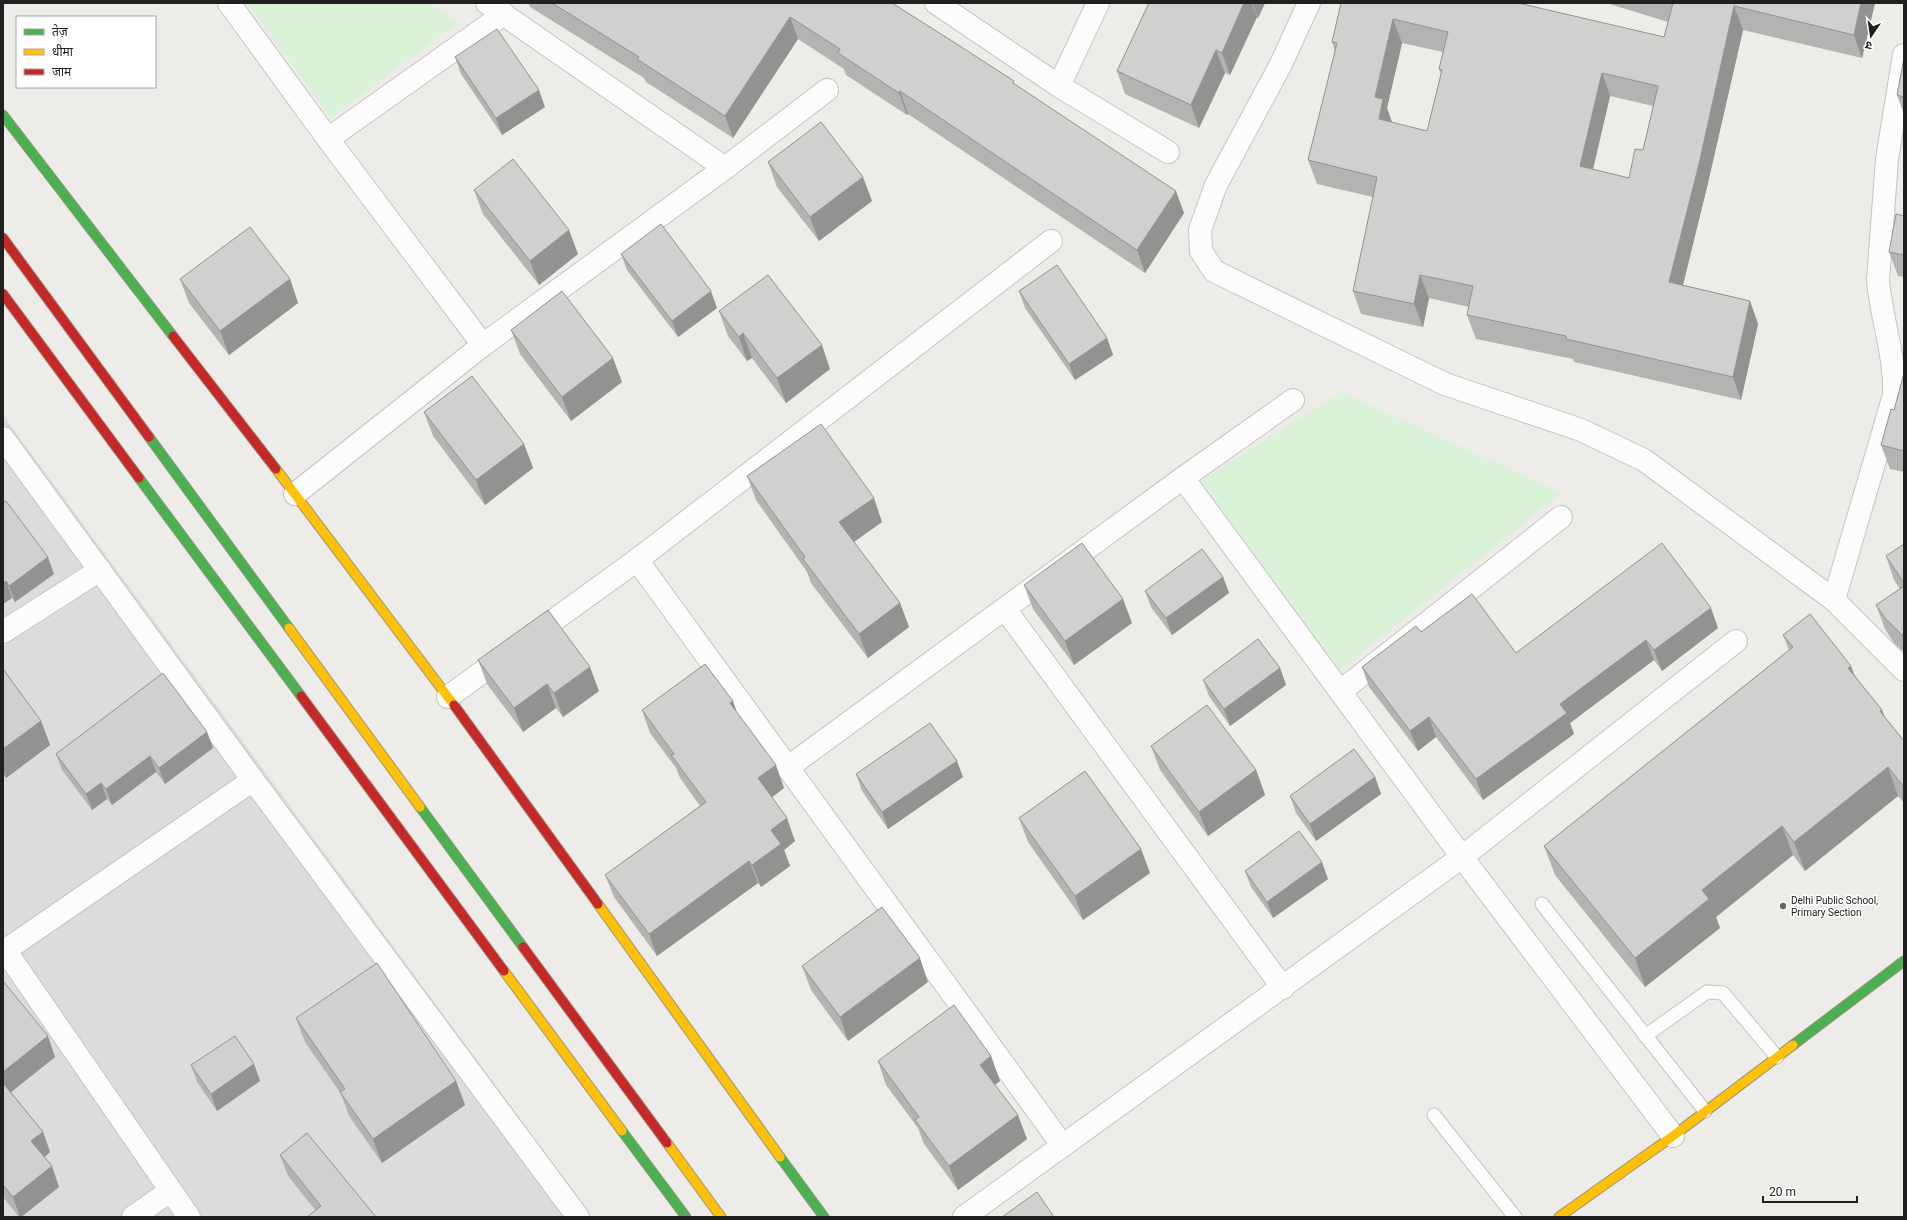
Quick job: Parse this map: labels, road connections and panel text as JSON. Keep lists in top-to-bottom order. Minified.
{"places":["Delhi Public School, Primary Section"],"legend":["तेज़","धीमा","जाम"],"scale_bar":"20 m","north":"bottom"}
